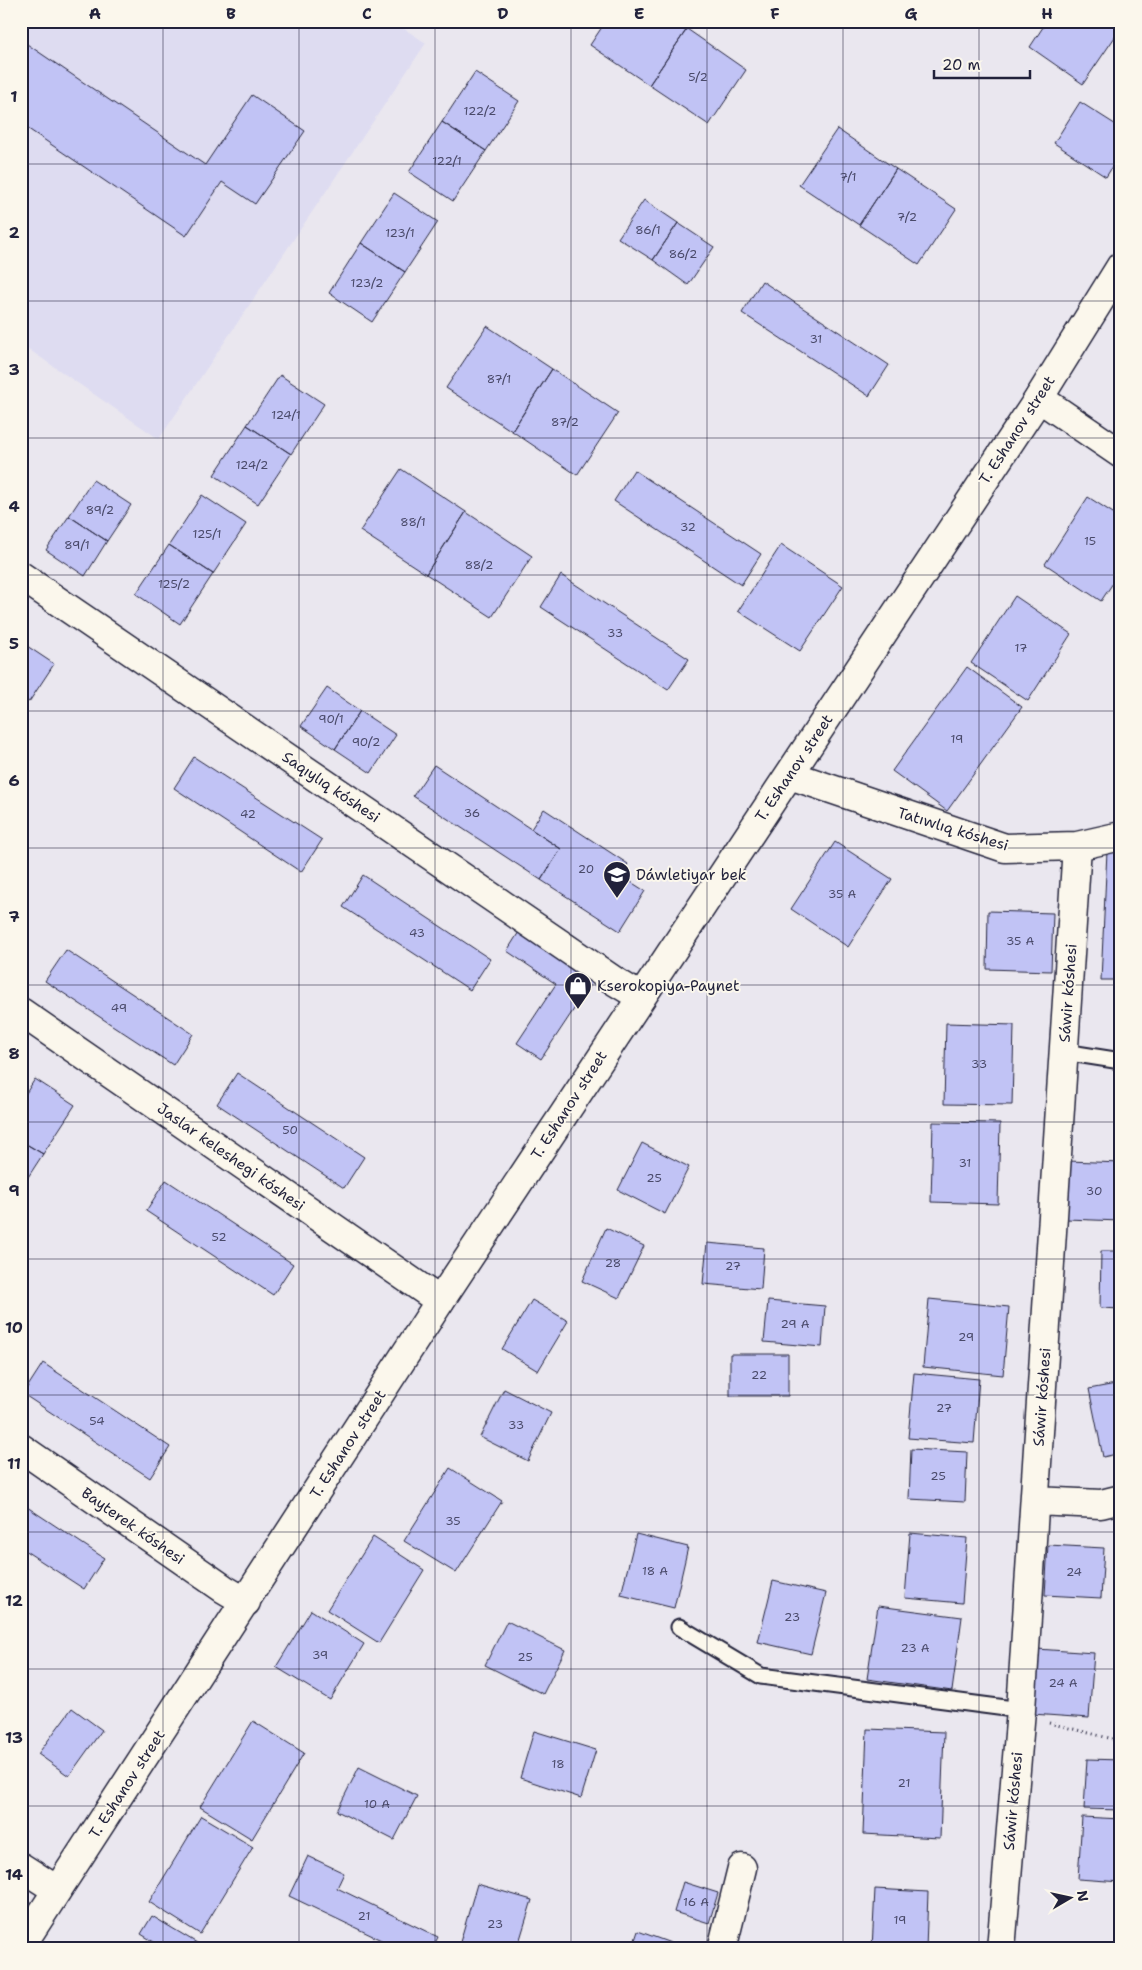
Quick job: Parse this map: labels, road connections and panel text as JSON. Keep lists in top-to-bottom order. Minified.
{"streets":{"street":["T. Eshanov street","Saqıylıq kóshesi","Tatıwlıq kóshesi","Sáwir kóshesi","Jaslar keleshegi kóshesi","Bayterek kóshesi"]},"crossings":[["T. Eshanov street","Saqıylıq kóshesi"],["T. Eshanov street","Tatıwlıq kóshesi"],["T. Eshanov street","Jaslar keleshegi kóshesi"],["T. Eshanov street","Bayterek kóshesi"],["Tatıwlıq kóshesi","Sáwir kóshesi"]],"places":{"school or university":["Dáwletiyar bek"],"shop":["Kserokopiya-Paynet"]},"house_numbers":["5/2","122/2","122/1","7/1","7/2","86/1","123/1","86/2","123/2","31","87/1","124/1","87/2","124/2","89/2","88/1","32","125/1","15","89/1","88/2","125/2","33","17","90/1","19","90/2","36","42","20","35 А","43","35 А","49","33","50","31","25","30","52","28","27","29 А","29","22","27","54","33","25","35","18 А","24","23","23 А","39","25","24 А","18","21","10 А","16 А","21","19","23"],"scale_bar":"20 m","north":"right","grid":{"columns":["A","B","C","D","E","F","G","H"],"rows":["1","2","3","4","5","6","7","8","9","10","11","12","13","14"]}}
